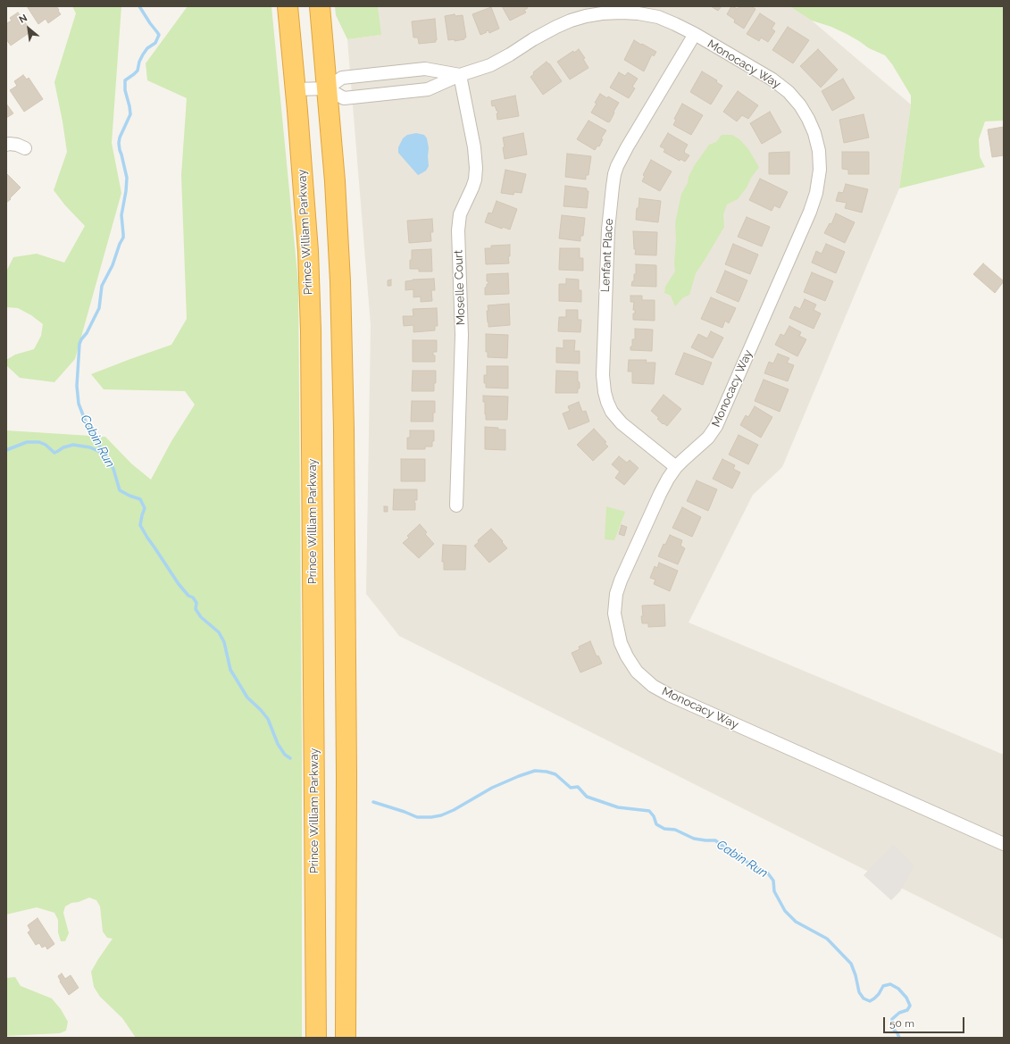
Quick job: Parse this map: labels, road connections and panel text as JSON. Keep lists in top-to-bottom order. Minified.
{"streets":{"highway":["Prince William Parkway"],"street":["Monocacy Way","Lenfant Place","Moselle Court"]},"crossings":[["Monocacy Way","Lenfant Place"],["Monocacy Way","Moselle Court"]],"water":["Cabin Run"],"scale_bar":"50 m","north":"top left"}
